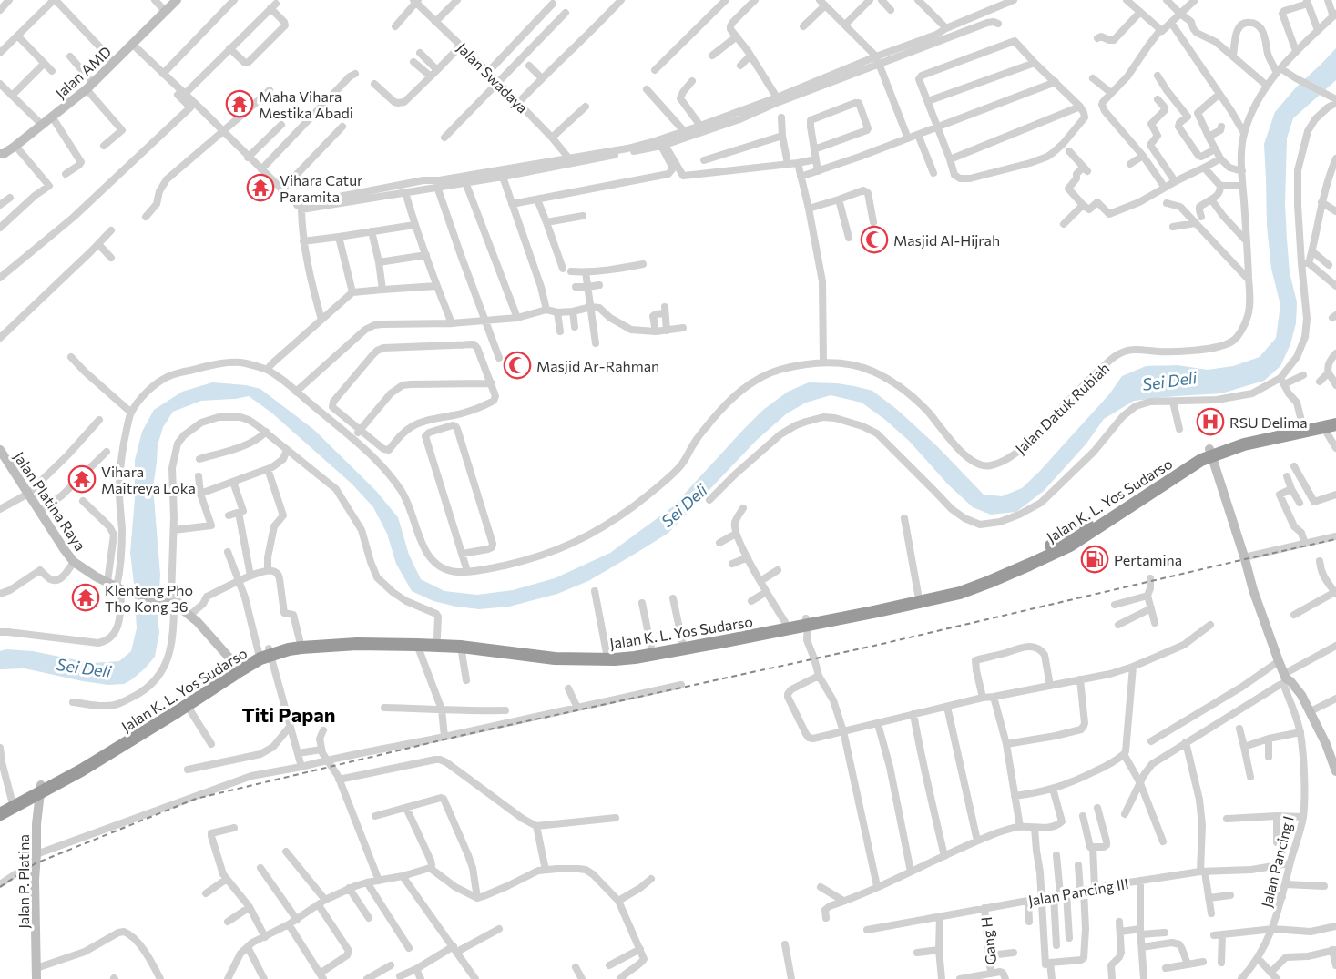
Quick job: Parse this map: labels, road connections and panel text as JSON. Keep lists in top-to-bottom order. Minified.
{"streets":{"highway":["Jalan K. L. Yos Sudarso"],"main road":["Jalan AMD","Jalan Platina Raya","Jalan Pancing I","Jalan P. Platina"],"street":["Jalan Swadaya","Jalan Datuk Rubiah","Jalan Pancing III","Gang H"]},"crossings":[["Jalan K. L. Yos Sudarso","Jalan Pancing I"],["Jalan K. L. Yos Sudarso","Jalan P. Platina"],["Jalan Pancing I","Jalan Pancing III"],["Jalan Pancing III","Gang H"]],"districts":["Titi Papan"],"water":["Sei Deli"],"places":{"temple":["Maha Vihara Mestika Abadi","Vihara Catur Paramita","Vihara Maitreya Loka","Klenteng Pho Tho Kong 36"],"mosque":["Masjid Al-Hijrah","Masjid Ar-Rahman"],"hospital":["RSU Delima"],"fuel station":["Pertamina"]}}
